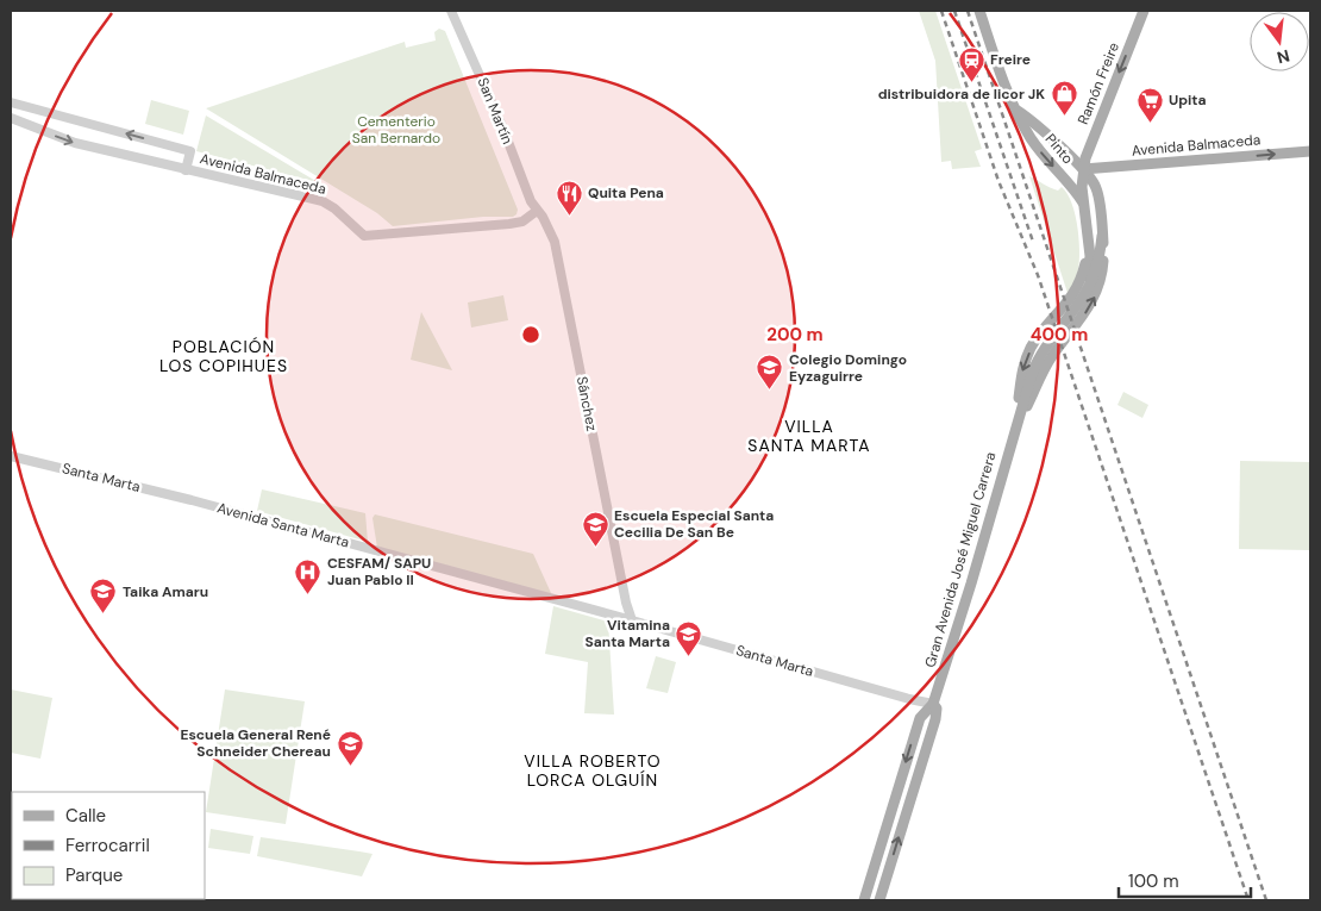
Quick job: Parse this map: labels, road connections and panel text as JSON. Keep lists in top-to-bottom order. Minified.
{"streets":{"main road":["Ramón Freire","Avenida Balmaceda","Pinto","Gran Avenida José Miguel Carrera"],"street":["San Martín","Sánchez","Santa Marta","Avenida Santa Marta"]},"crossings":[["Ramón Freire","Avenida Balmaceda"],["Ramón Freire","Pinto"],["Ramón Freire","Gran Avenida José Miguel Carrera"],["San Martín","Avenida Balmaceda"],["San Martín","Sánchez"],["Avenida Balmaceda","Pinto"],["Avenida Balmaceda","Sánchez"],["Avenida Balmaceda","Gran Avenida José Miguel Carrera"],["Pinto","Gran Avenida José Miguel Carrera"],["Sánchez","Santa Marta"],["Santa Marta","Avenida Santa Marta"],["Santa Marta","Gran Avenida José Miguel Carrera"]],"one_way":["Ramón Freire"],"districts":["POBLACIÓN LOS COPIHUES","VILLA SANTA MARTA","VILLA ROBERTO LORCA OLGUÍN"],"parks":["Cementerio San Bernardo"],"places":{"station":["Freire"],"shop":["distribuidora de licor JK"],"supermarket":["Upita"],"restaurant":["Quita Pena"],"school or university":["Colegio Domingo Eyzaguirre","Escuela Especial Santa Cecilia De San Be","Taika Amaru","Vitamina Santa Marta","Escuela General René Schneider Chereau"],"hospital":["CESFAM/ SAPU Juan Pablo II"]},"legend":["Calle","Ferrocarril","Parque"],"scale_bar":"100 m","north":"bottom","rings":["200 m","400 m"]}
